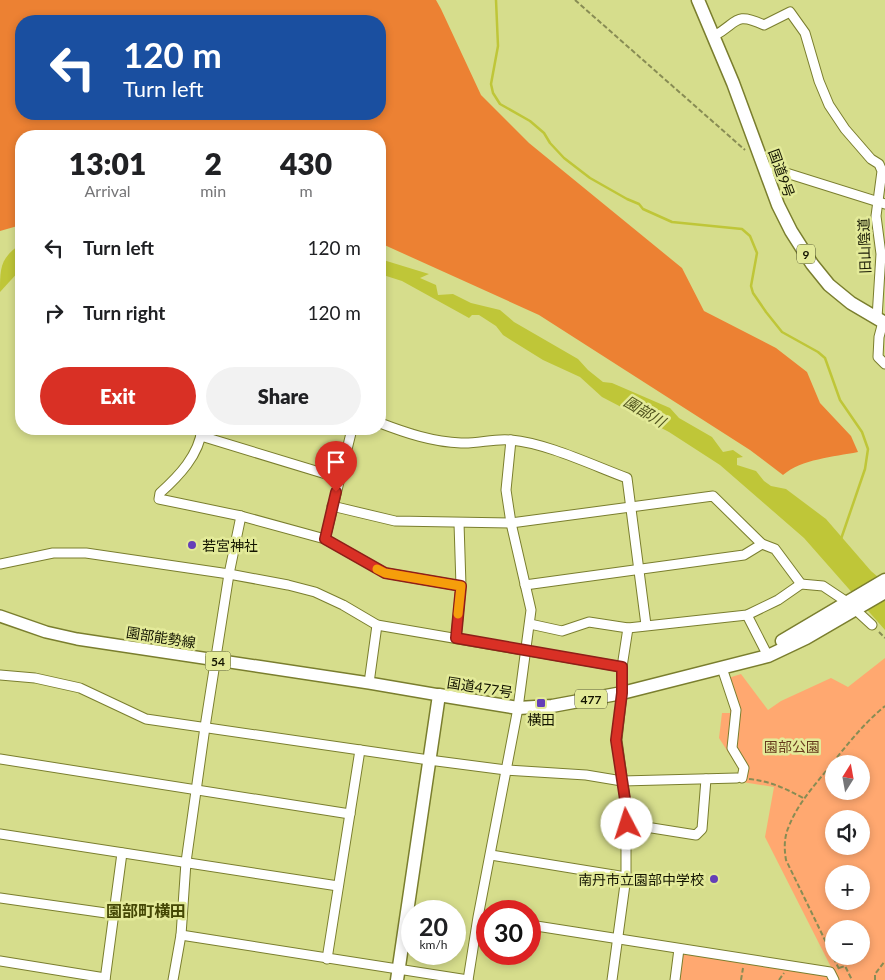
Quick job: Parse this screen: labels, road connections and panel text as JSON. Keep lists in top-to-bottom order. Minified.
{"streets":{"highway":["国道9号","9","国道477号","477"],"main road":["園部能勢線","54"],"street":["旧山陰道"]},"crossings":[["国道9号","旧山陰道"],["園部能勢線","国道477号"]],"districts":["園部町横田"],"water":["園部川"],"parks":["園部公園"],"places":{"other":["若宮神社","南丹市立園部中学校"],"transit":["横田"]},"north":"top","page":{"turn":["120 m","Turn left"],"eta":["13:01","Arrival","2","min","430","m"],"list":[{"name":"Turn left","value":"120 m"},{"name":"Turn right","value":"120 m"}],"buttons":["Exit","Share"],"map_buttons":["+","−"],"speed":"20 km/h","limit":"30"}}
